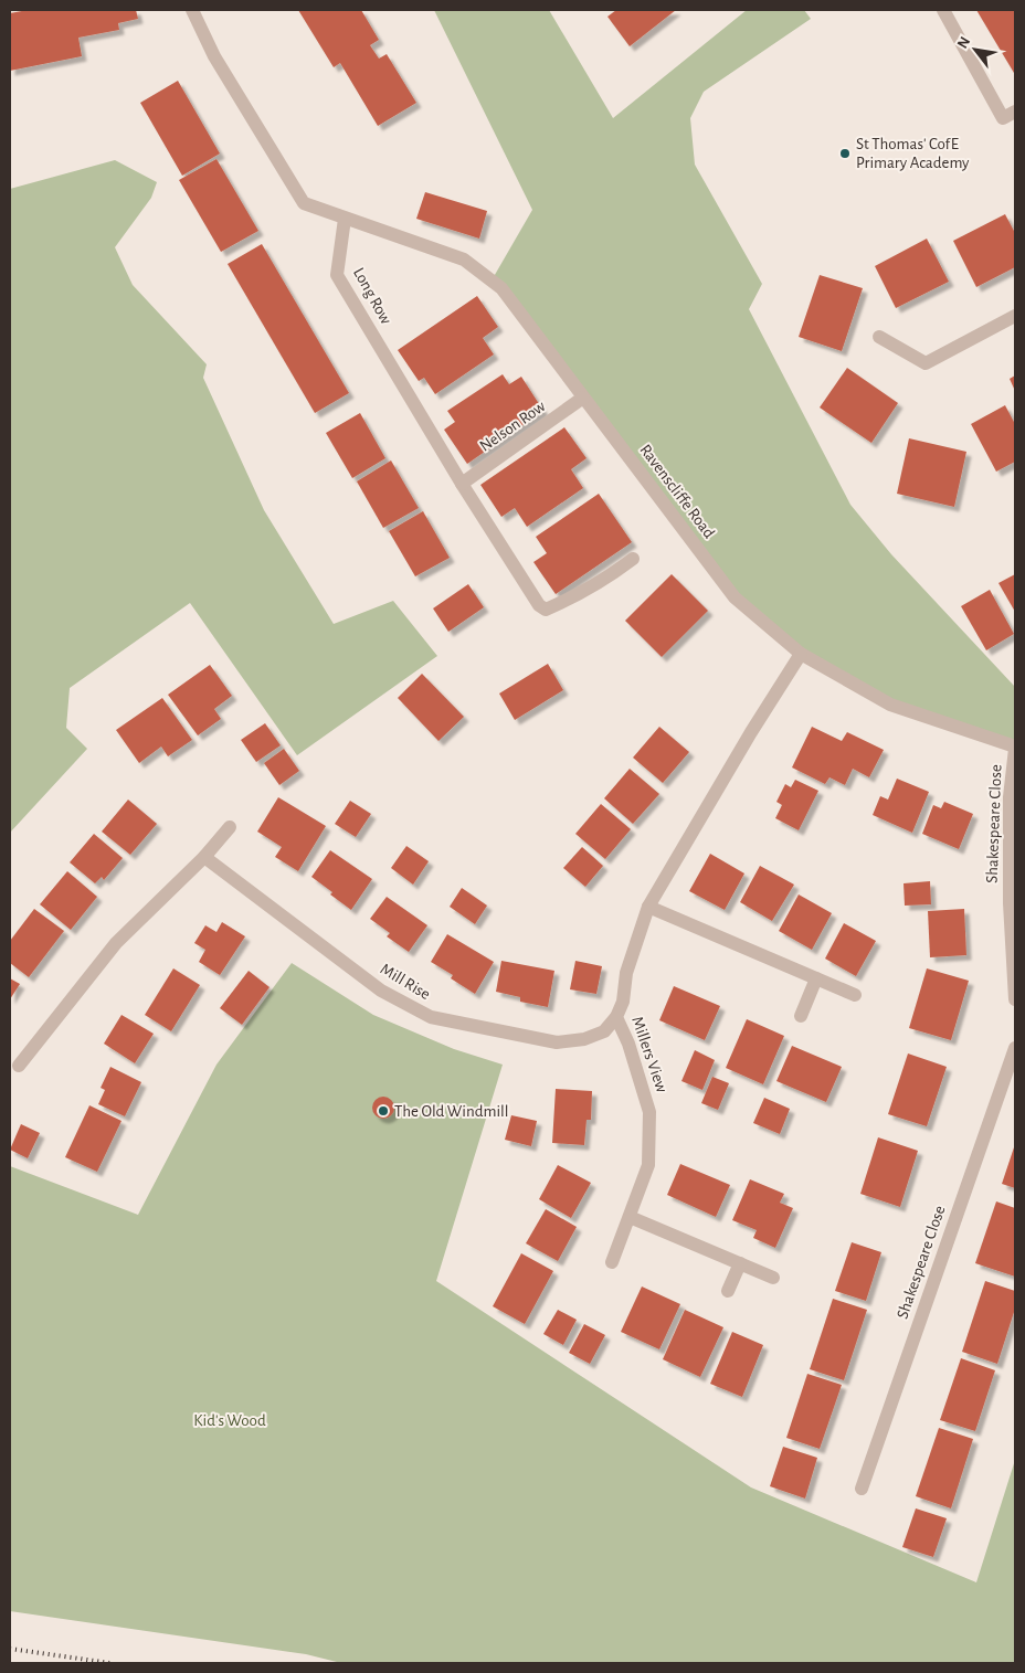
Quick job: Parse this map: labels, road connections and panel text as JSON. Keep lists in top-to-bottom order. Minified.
{"streets":{"street":["Long Row","Nelson Row","Ravenscliffe Road","Shakespeare Close","Mill Rise","Millers View"]},"crossings":[["Long Row","Nelson Row"],["Long Row","Ravenscliffe Road"],["Nelson Row","Ravenscliffe Road"],["Ravenscliffe Road","Shakespeare Close"],["Ravenscliffe Road","Millers View"],["Mill Rise","Millers View"]],"parks":["Kid's Wood"],"places":["St Thomas' CofE Primary Academy","The Old Windmill"],"north":"top left"}
